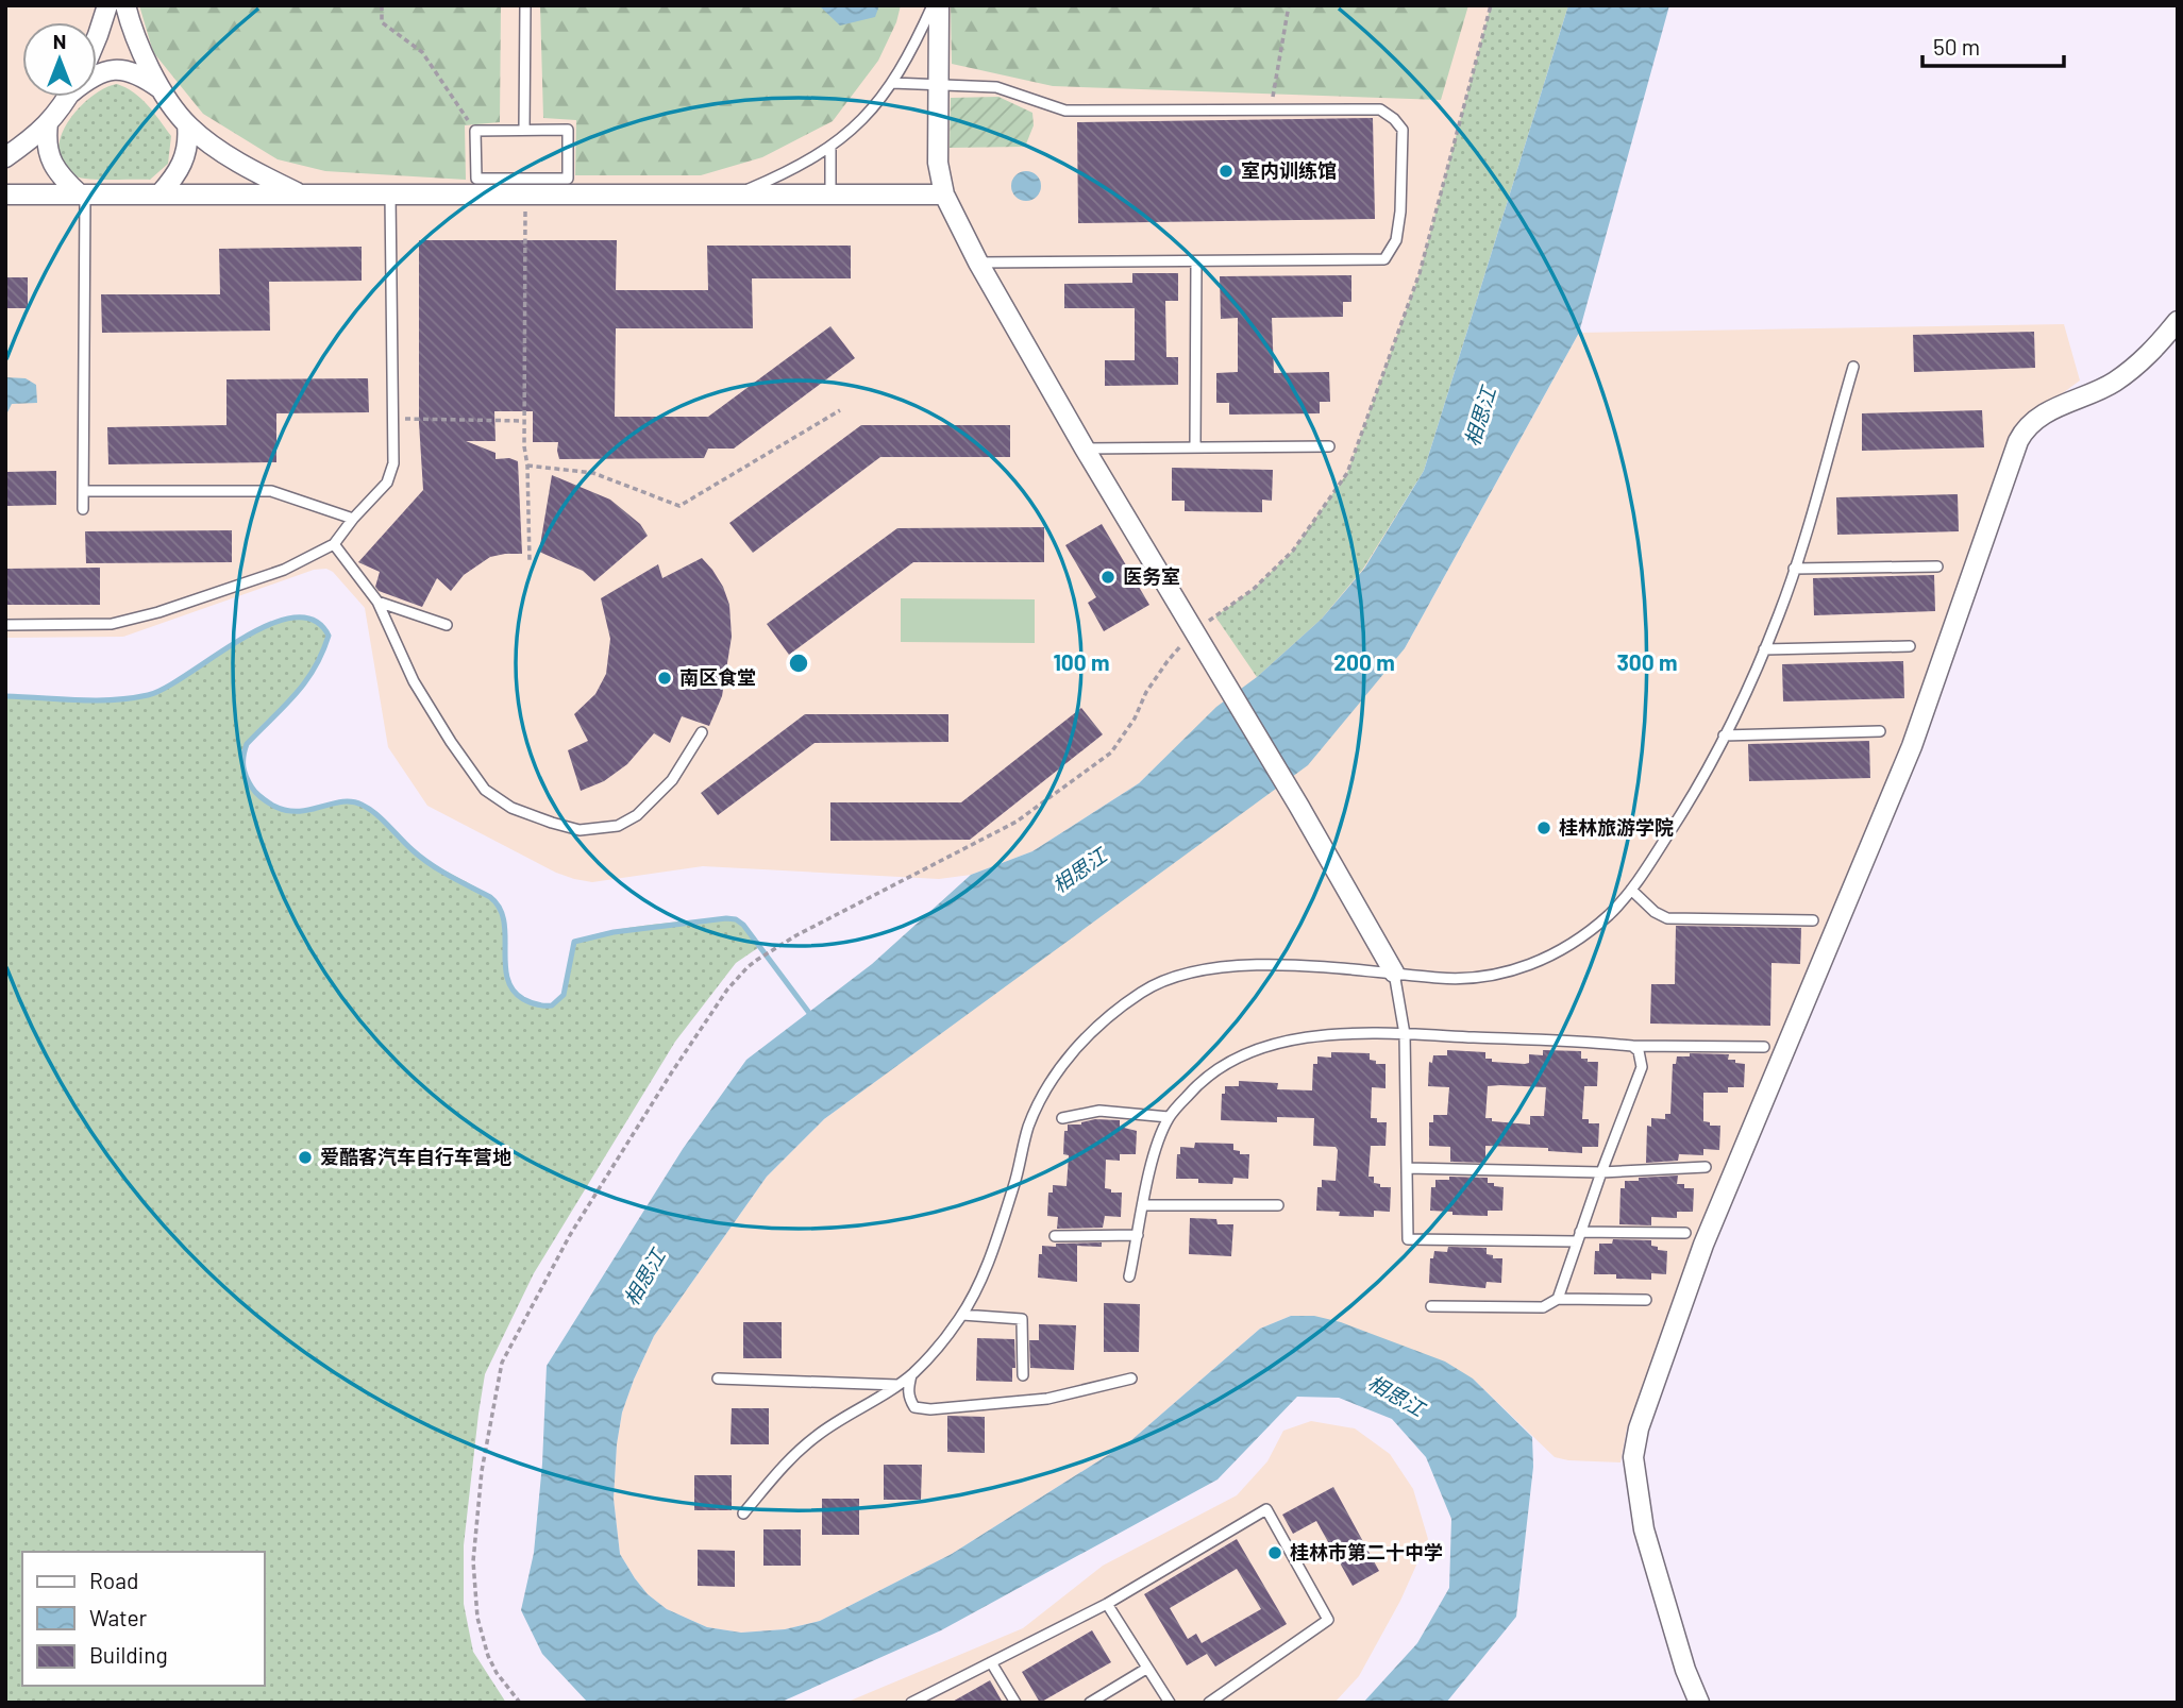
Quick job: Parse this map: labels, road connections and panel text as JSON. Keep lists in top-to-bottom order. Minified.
{"water":["相思江"],"places":["室内训练馆","医务室","南区食堂","桂林旅游学院","爱酷客汽车自行车营地","桂林市第二十中学"],"legend":["Road","Water","Building"],"scale_bar":"50 m","north":"top","rings":["100 m","200 m","300 m"]}
